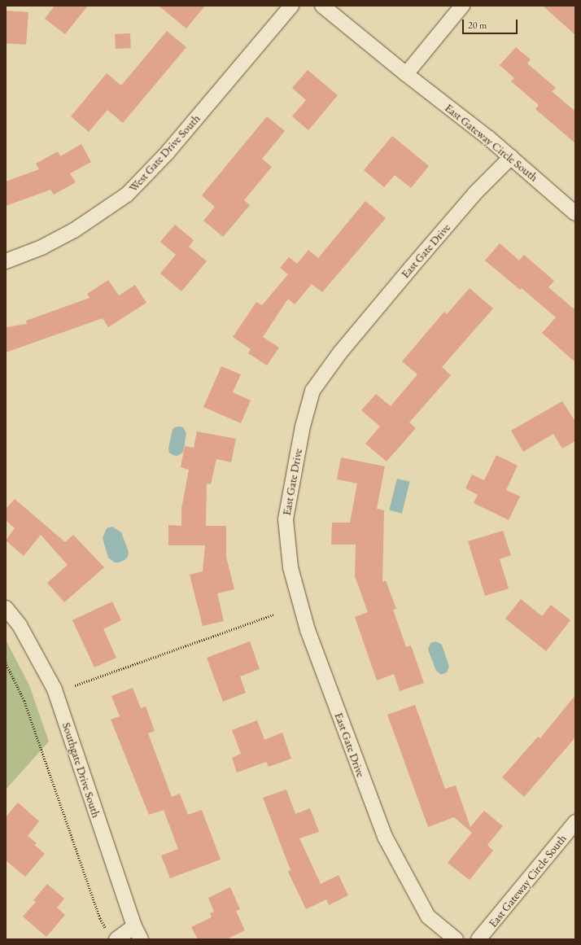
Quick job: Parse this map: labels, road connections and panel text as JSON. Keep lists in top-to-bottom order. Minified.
{"streets":{"street":["East Gateway Circle South","West Gate Drive South","East Gate Drive","Southgate Drive South"]},"crossings":[["East Gateway Circle South","East Gate Drive"]],"scale_bar":"20 m"}
